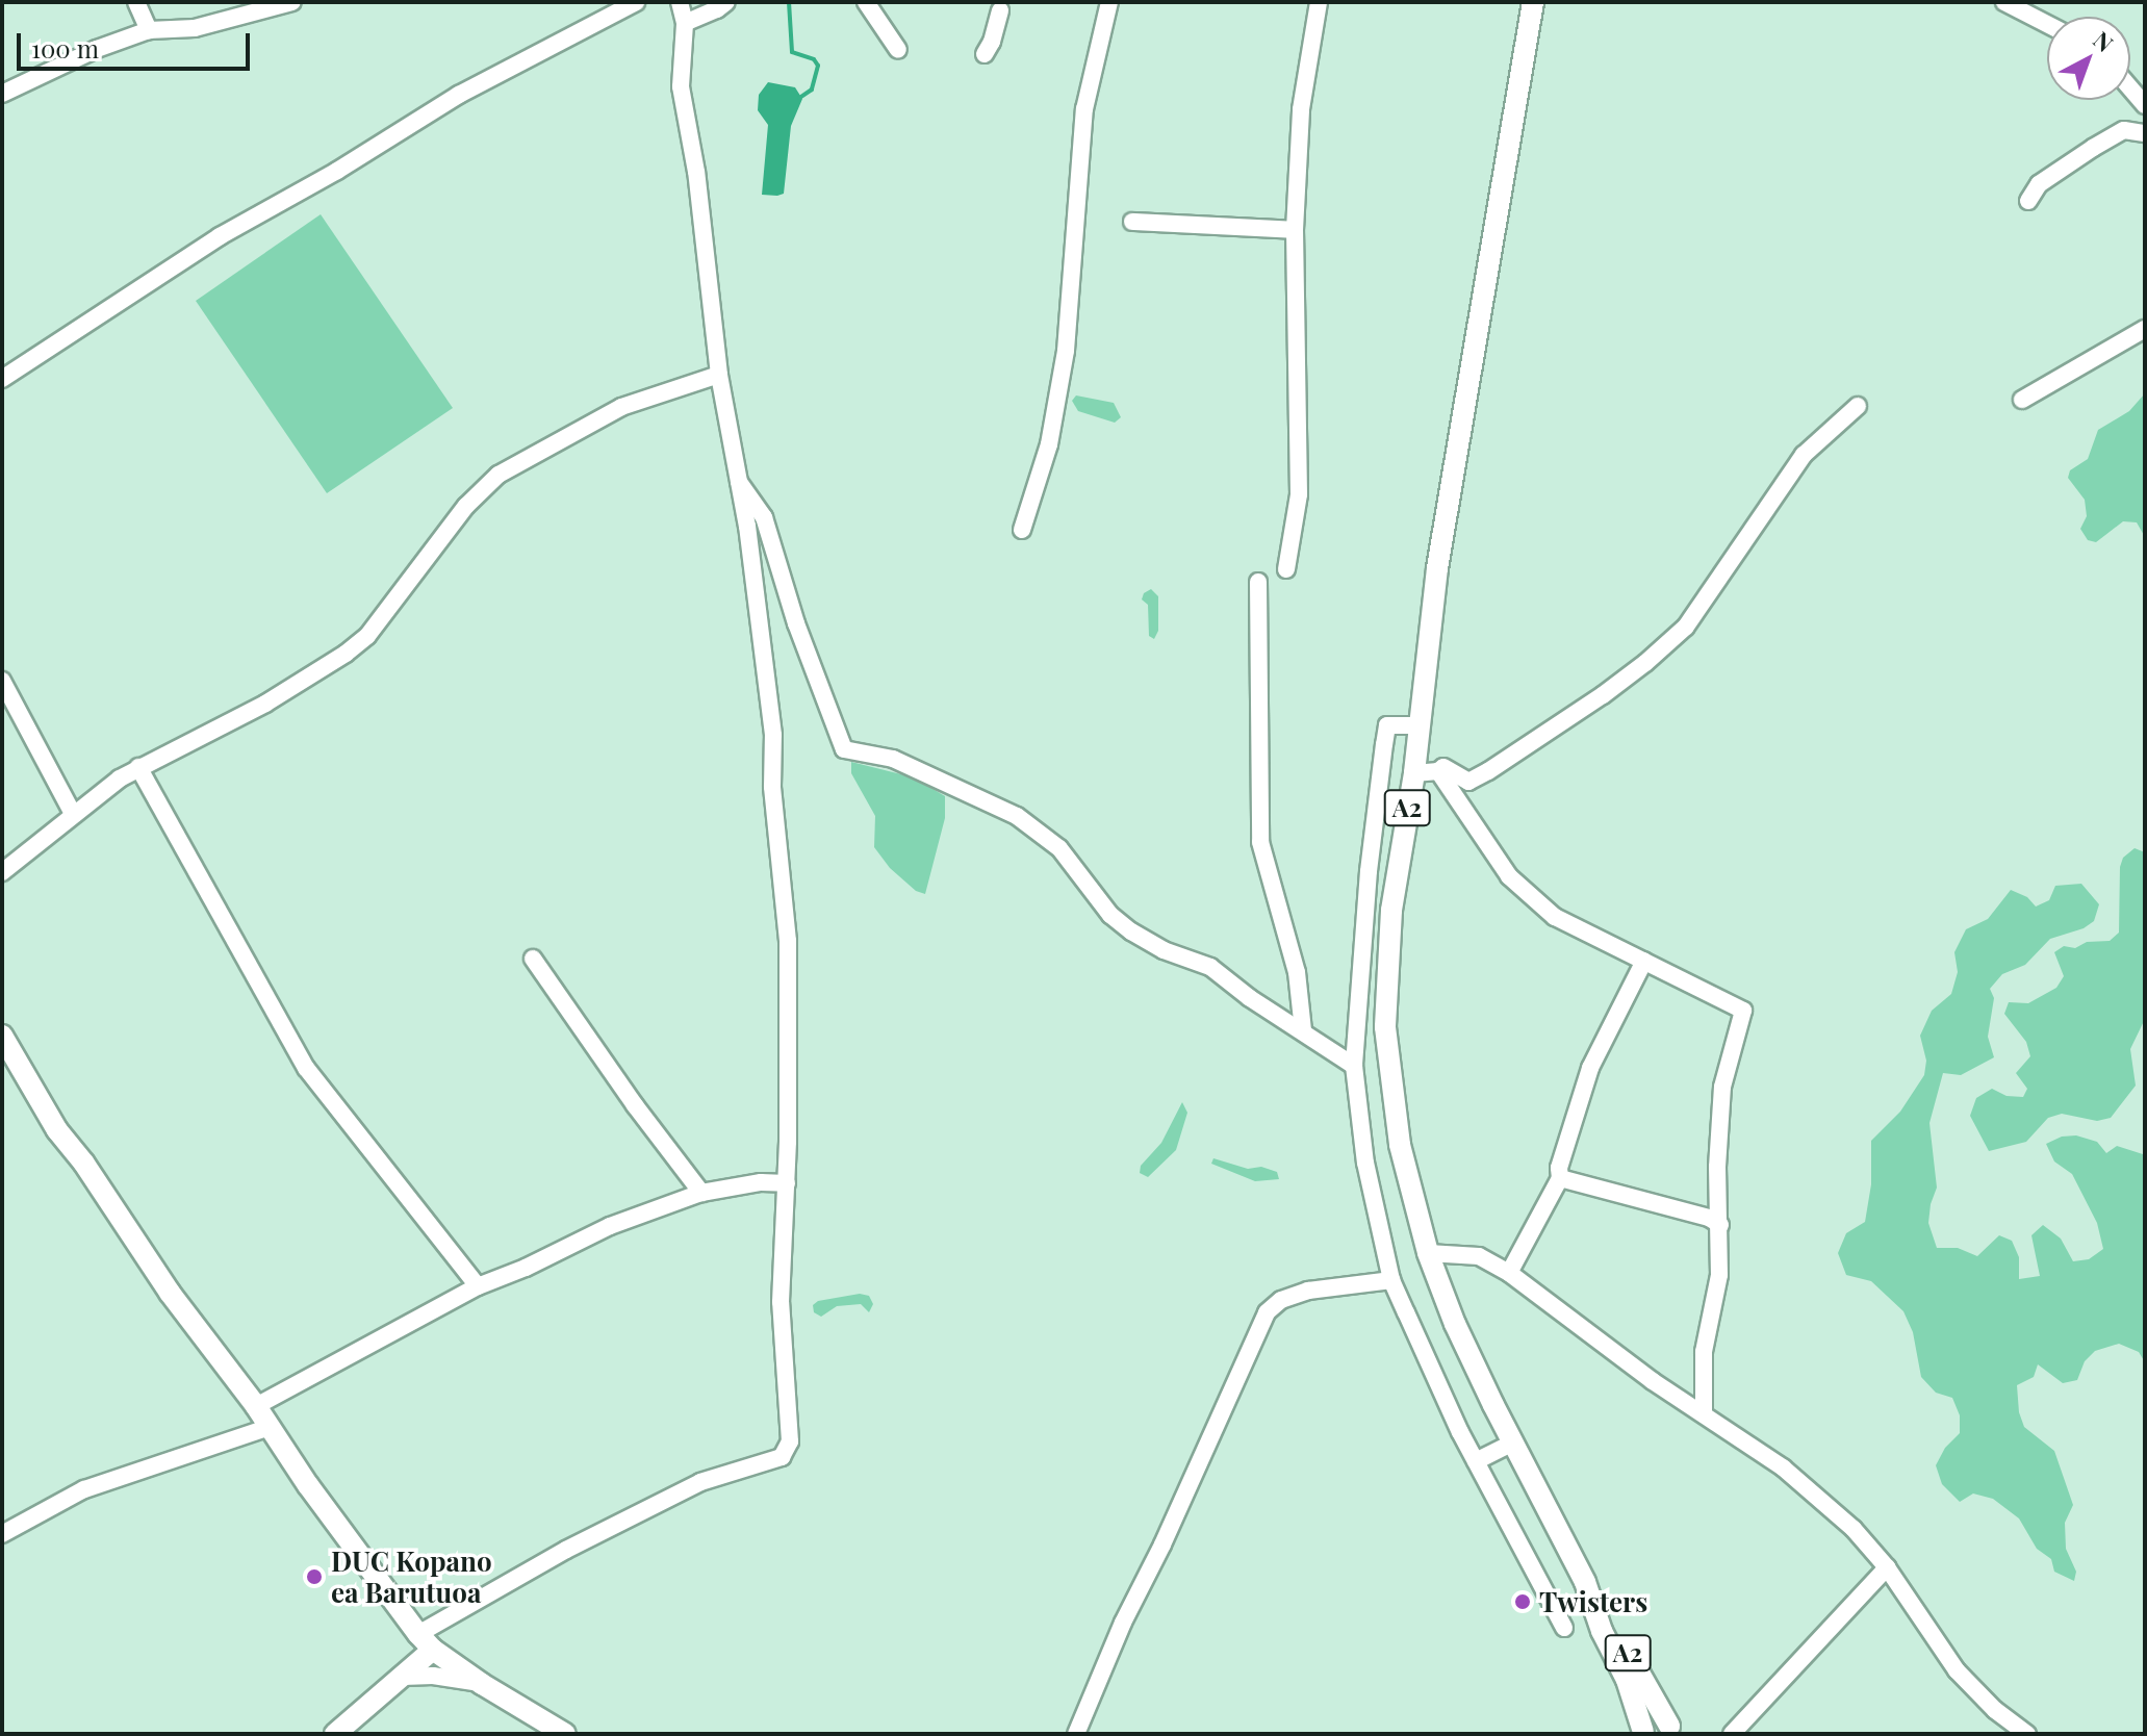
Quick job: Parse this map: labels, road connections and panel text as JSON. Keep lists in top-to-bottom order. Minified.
{"streets":{"main road":["A2"]},"places":["DUC Kopano ea Barutuoa","Twisters"],"scale_bar":"100 m","north":"top right"}
